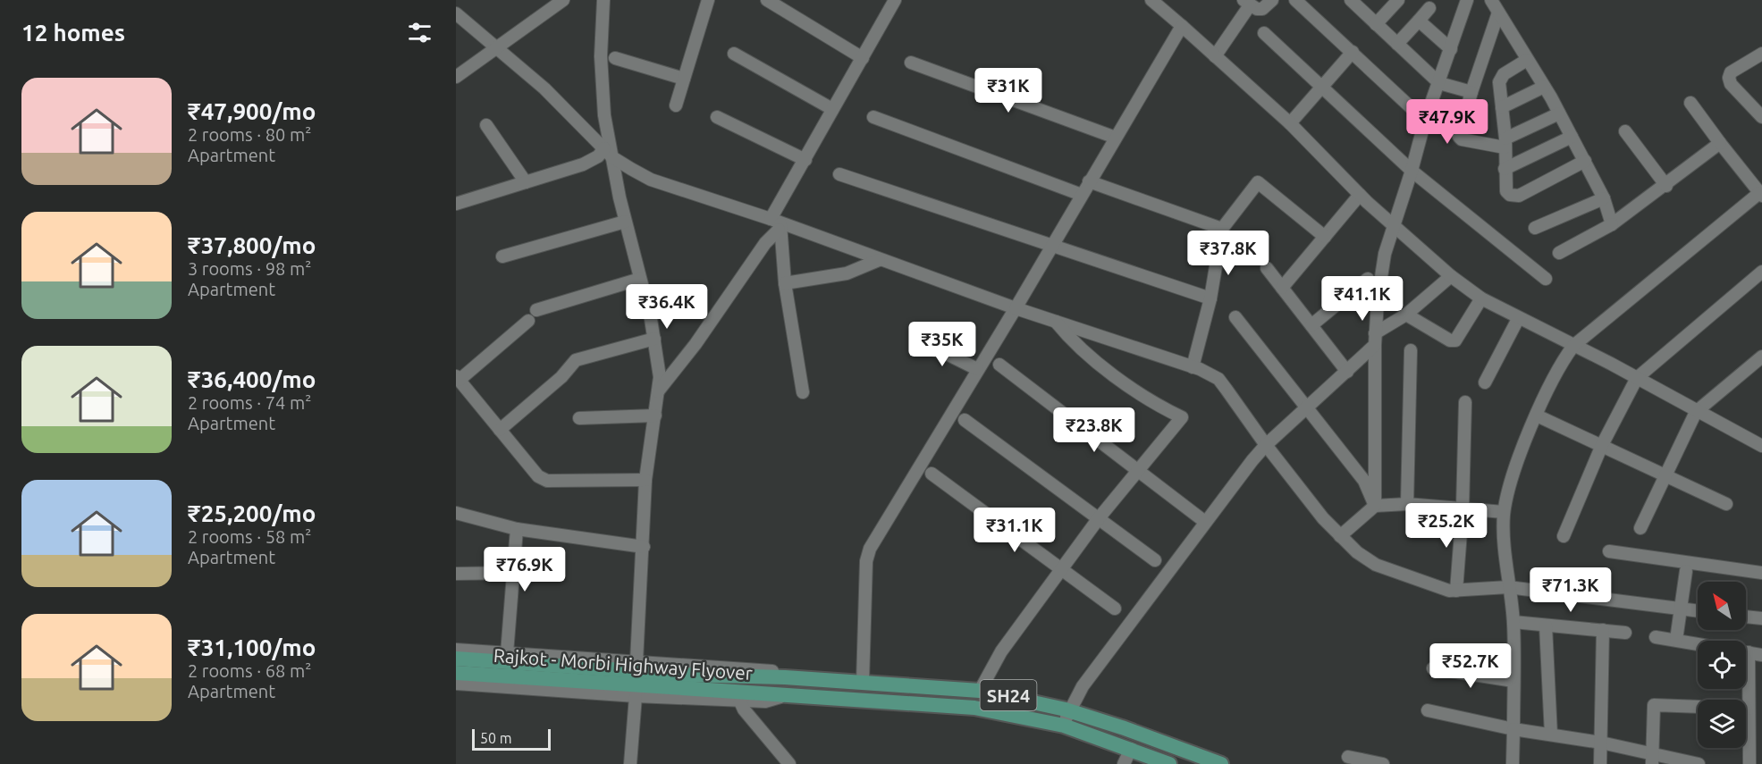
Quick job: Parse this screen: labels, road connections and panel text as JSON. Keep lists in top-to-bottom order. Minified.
{"streets":{"main road":["Rajkot - Morbi Highway Flyover","SH24"]},"crossings":[["Rajkot - Morbi Highway Flyover","SH24"]],"scale_bar":"50 m","north":"top left","page":{"heading":"12 homes","list":[{"name":"₹47,900/mo","note":"2 rooms · 80 m² · Apartment"},{"name":"₹37,800/mo","note":"3 rooms · 98 m² · Apartment"},{"name":"₹36,400/mo","note":"2 rooms · 74 m² · Apartment"},{"name":"₹25,200/mo","note":"2 rooms · 58 m² · Apartment"},{"name":"₹31,100/mo","note":"2 rooms · 68 m² · Apartment"}],"price":["₹31K","₹47.9K","₹37.8K","₹41.1K","₹36.4K","₹35K","₹23.8K","₹25.2K","₹31.1K","₹76.9K","₹71.3K","₹52.7K"],"scale":"50 m"}}
